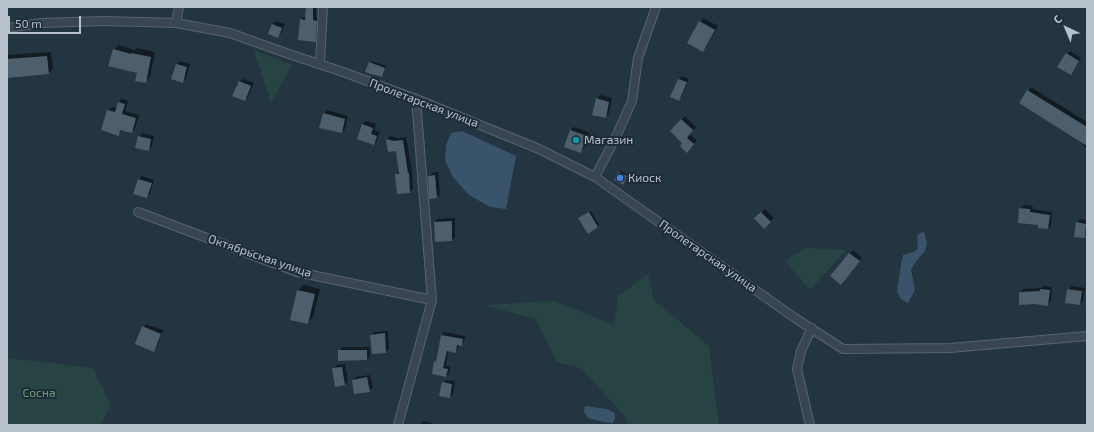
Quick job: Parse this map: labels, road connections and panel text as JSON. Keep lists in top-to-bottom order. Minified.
{"streets":{"street":["Пролетарская улица","Октябрьская улица"]},"parks":["Сосна"],"places":["Магазин","Киоск"],"scale_bar":"50 m","north":"top left"}
